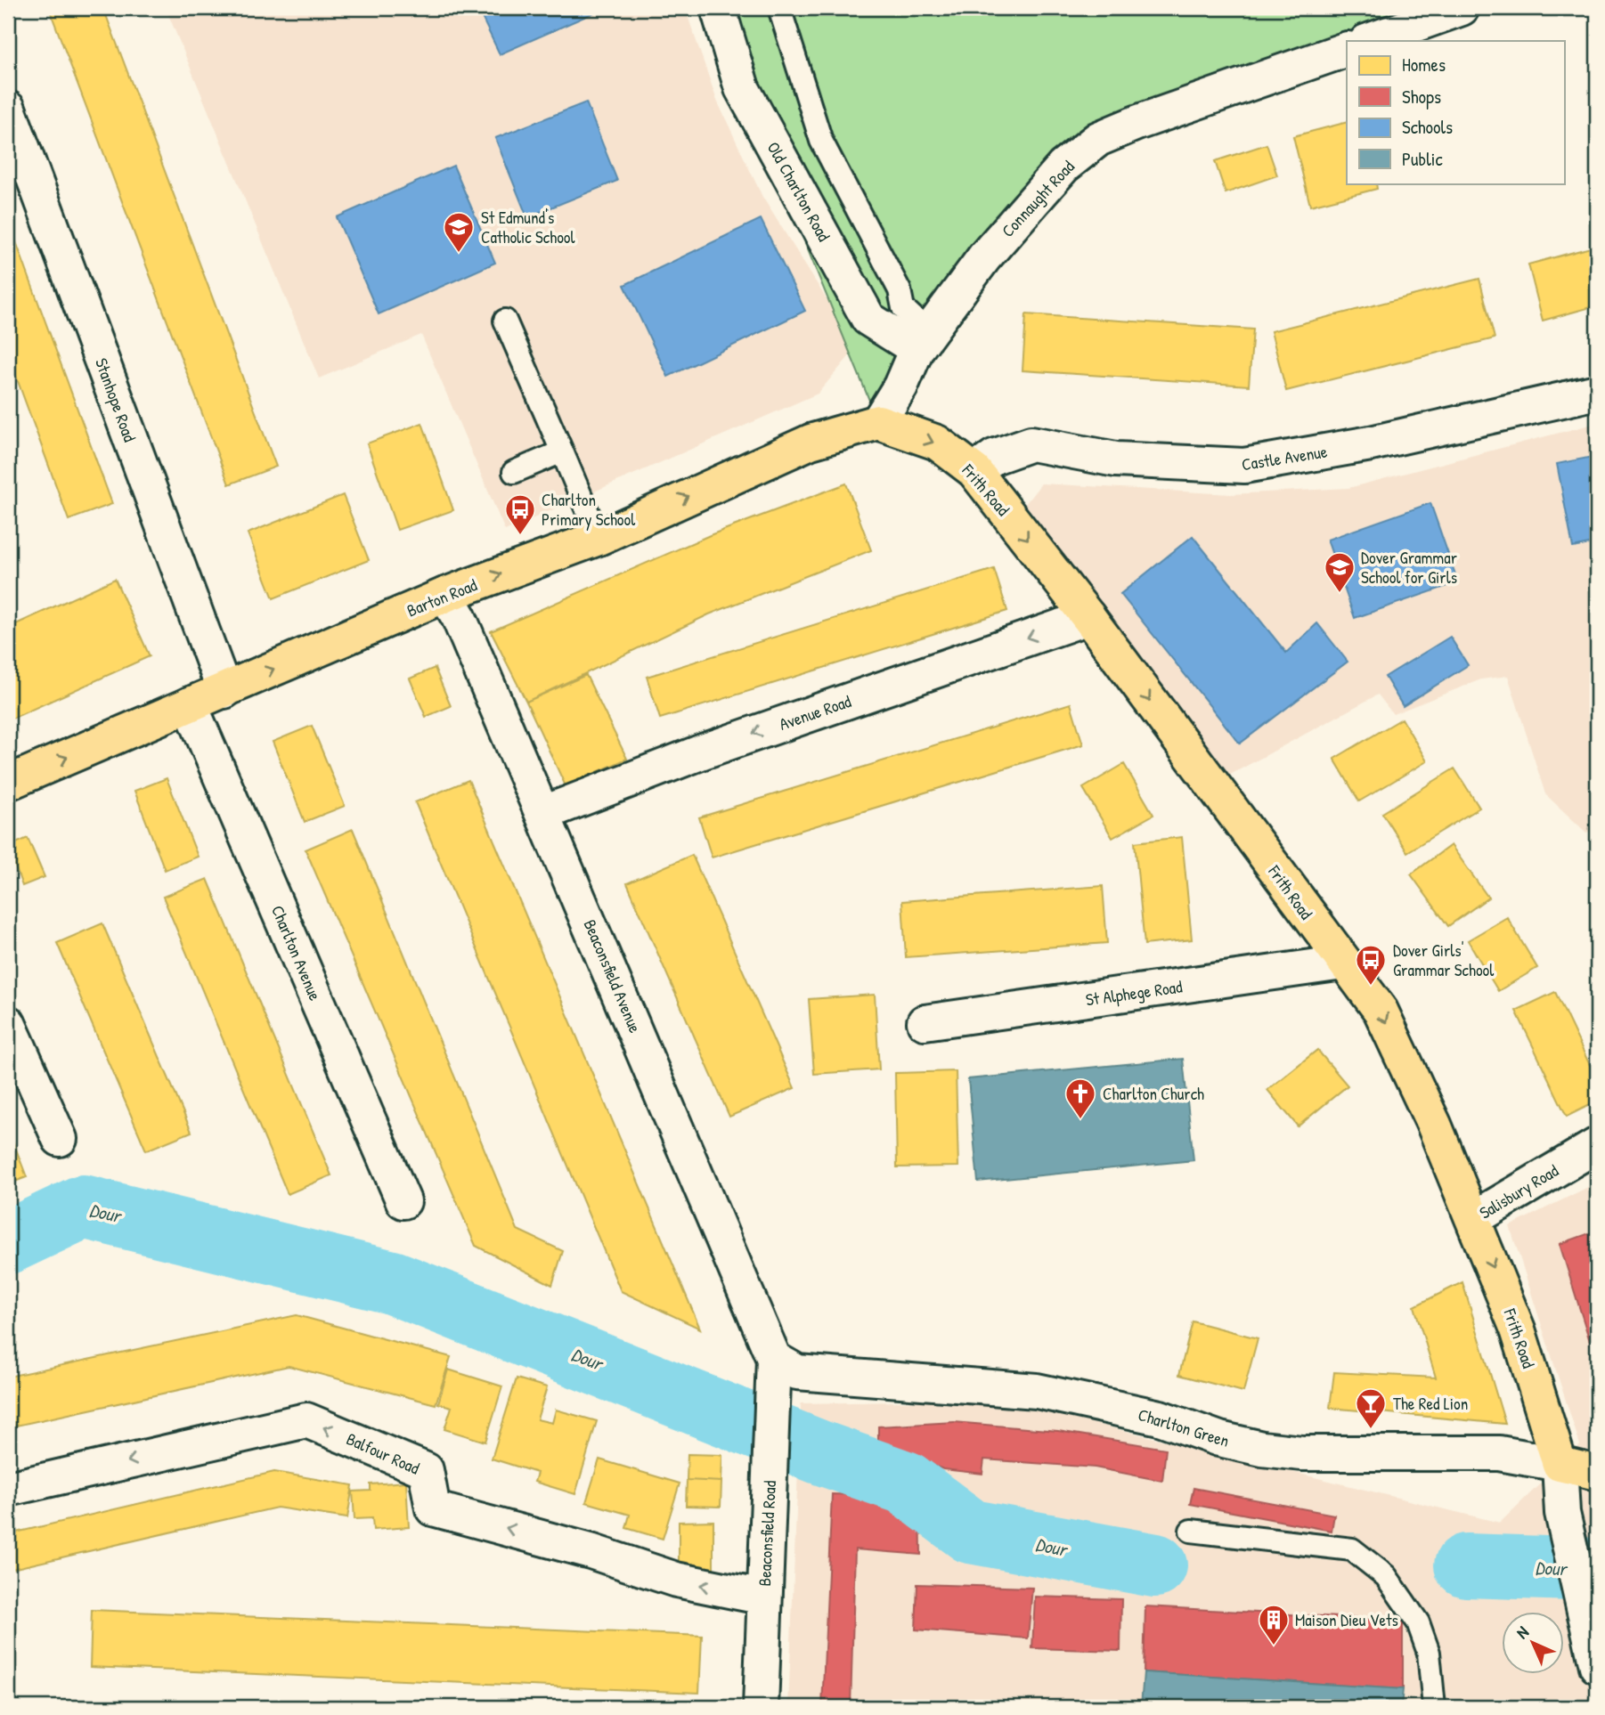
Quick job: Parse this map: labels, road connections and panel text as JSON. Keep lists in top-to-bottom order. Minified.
{"streets":{"main road":["Frith Road","Barton Road","Charlton Green"],"street":["Old Charlton Road","Connaught Road","Stanhope Road","Castle Avenue","Avenue Road","Charlton Avenue","Beaconsfield Avenue","St Alphege Road","Salisbury Road","Balfour Road","Beaconsfield Road"]},"crossings":[["Old Charlton Road","Connaught Road"],["Connaught Road","Frith Road"],["Connaught Road","Barton Road"],["Stanhope Road","Barton Road"],["Castle Avenue","Frith Road"],["Frith Road","Barton Road"],["Frith Road","Avenue Road"],["Frith Road","St Alphege Road"],["Frith Road","Salisbury Road"],["Frith Road","Charlton Green"],["Barton Road","Charlton Avenue"],["Barton Road","Beaconsfield Avenue"],["Avenue Road","Beaconsfield Avenue"],["Beaconsfield Avenue","Charlton Green"],["Beaconsfield Avenue","Beaconsfield Road"],["Charlton Green","Beaconsfield Road"],["Balfour Road","Beaconsfield Road"]],"one_way":["Frith Road","Barton Road","Avenue Road","Balfour Road"],"water":["Dour"],"places":{"school or university":["St Edmund's Catholic School","Dover Grammar School for Girls"],"bus stop":["Charlton Primary School","Dover Girls' Grammar School"],"church":["Charlton Church"],"bar":["The Red Lion"],"building":["Maison Dieu Vets"]},"legend":["Homes","Shops","Schools","Public"],"north":"top left"}
